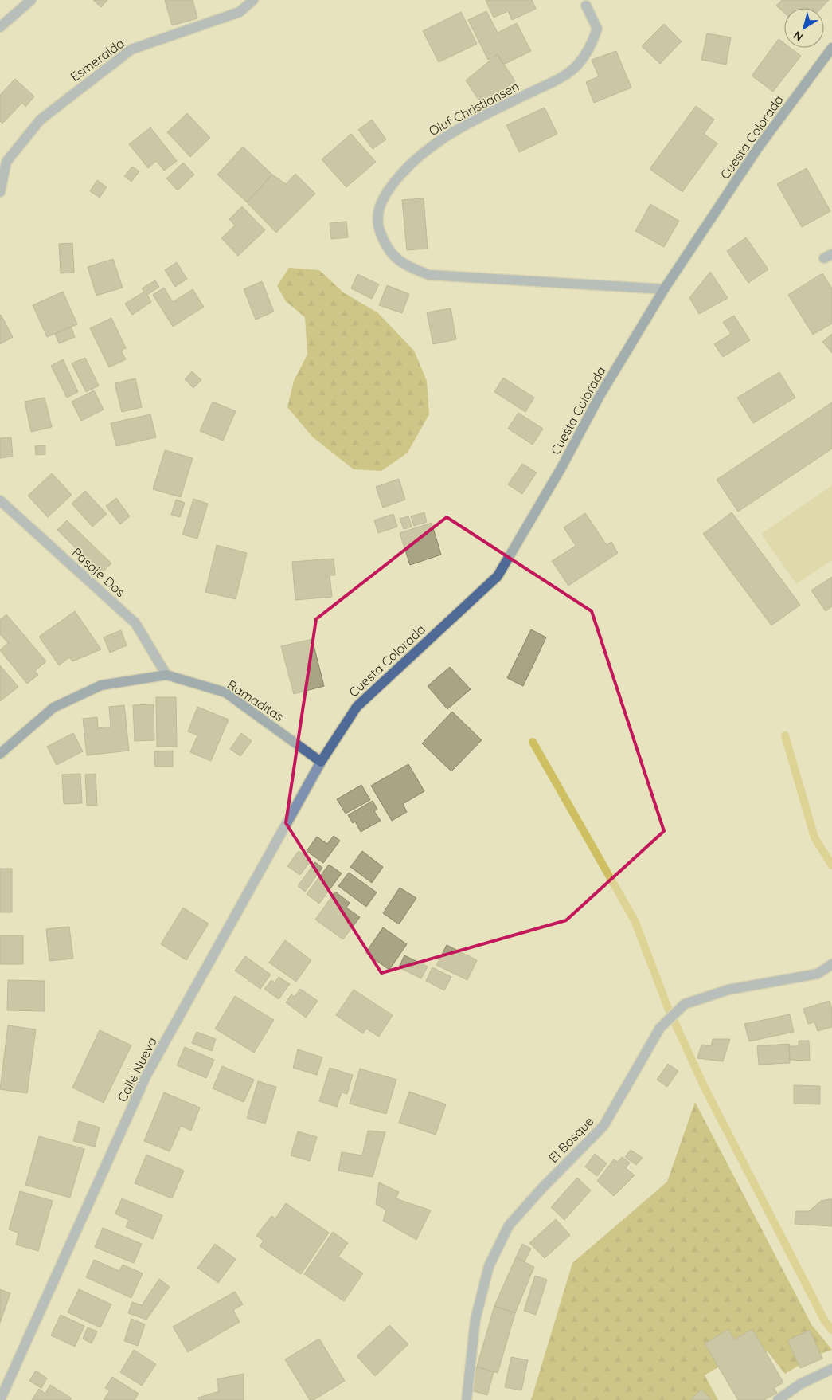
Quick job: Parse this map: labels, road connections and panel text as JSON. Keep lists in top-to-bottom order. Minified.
{"streets":{"street":["Esmeralda","Oluf Christiansen","Cuesta Colorada","Pasaje Dos","Ramaditas","Calle Nueva","El Bosque"]},"crossings":[["Oluf Christiansen","Cuesta Colorada"],["Cuesta Colorada","Ramaditas"],["Cuesta Colorada","Calle Nueva"],["Pasaje Dos","Ramaditas"],["Ramaditas","Calle Nueva"]],"north":"bottom left"}
